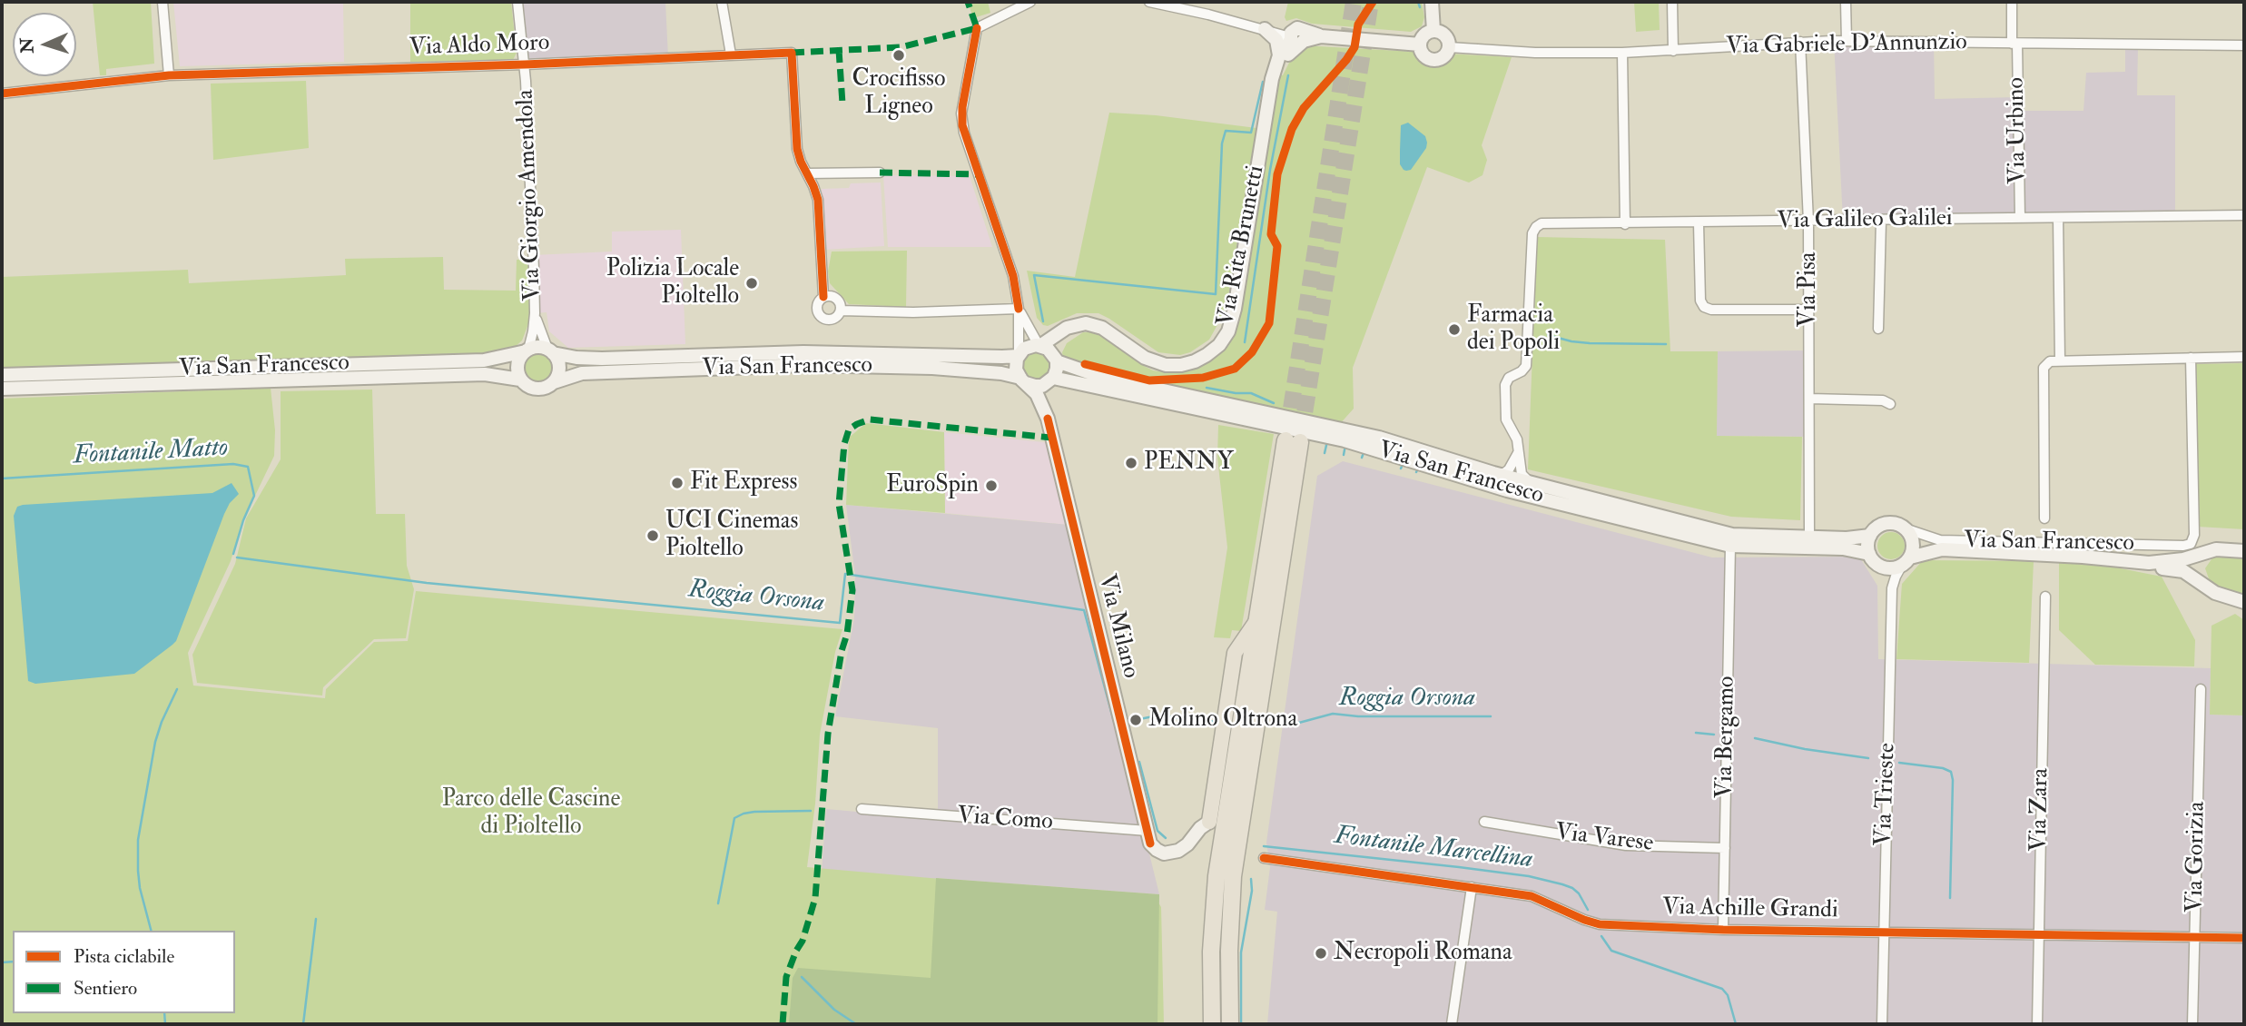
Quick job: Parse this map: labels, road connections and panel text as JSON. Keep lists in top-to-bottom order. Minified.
{"streets":{"street":["Via Gabriele D'Annunzio","Via Aldo Moro","Via Urbino","Via Giorgio Amendola","Via Galileo Galilei","Via Rita Brunetti","Via Pisa","Via San Francesco","Via Milano","Via Bergamo","Via Trieste","Via Zara","Via Como","Via Varese","Via Gorizia","Via Achille Grandi"]},"crossings":[["Via Gabriele D'Annunzio","Via Urbino"],["Via Gabriele D'Annunzio","Via Rita Brunetti"],["Via Gabriele D'Annunzio","Via Pisa"],["Via Aldo Moro","Via Giorgio Amendola"],["Via Urbino","Via Galileo Galilei"],["Via Giorgio Amendola","Via San Francesco"],["Via Galileo Galilei","Via Pisa"],["Via Pisa","Via San Francesco"],["Via San Francesco","Via Milano"],["Via San Francesco","Via Bergamo"],["Via San Francesco","Via Trieste"],["Via Milano","Via Como"],["Via Bergamo","Via Varese"],["Via Bergamo","Via Achille Grandi"],["Via Trieste","Via Achille Grandi"],["Via Zara","Via Achille Grandi"],["Via Gorizia","Via Achille Grandi"]],"water":["Fontanile Matto","Roggia Orsona","Fontanile Marcellina"],"parks":["Parco delle Cascine di Pioltello"],"places":["Crocifisso Ligneo","Polizia Locale Pioltello","Farmacia dei Popoli","PENNY","Fit Express","EuroSpin","UCI Cinemas Pioltello","Molino Oltrona","Necropoli Romana"],"legend":["Pista ciclabile","Sentiero"],"north":"left"}
